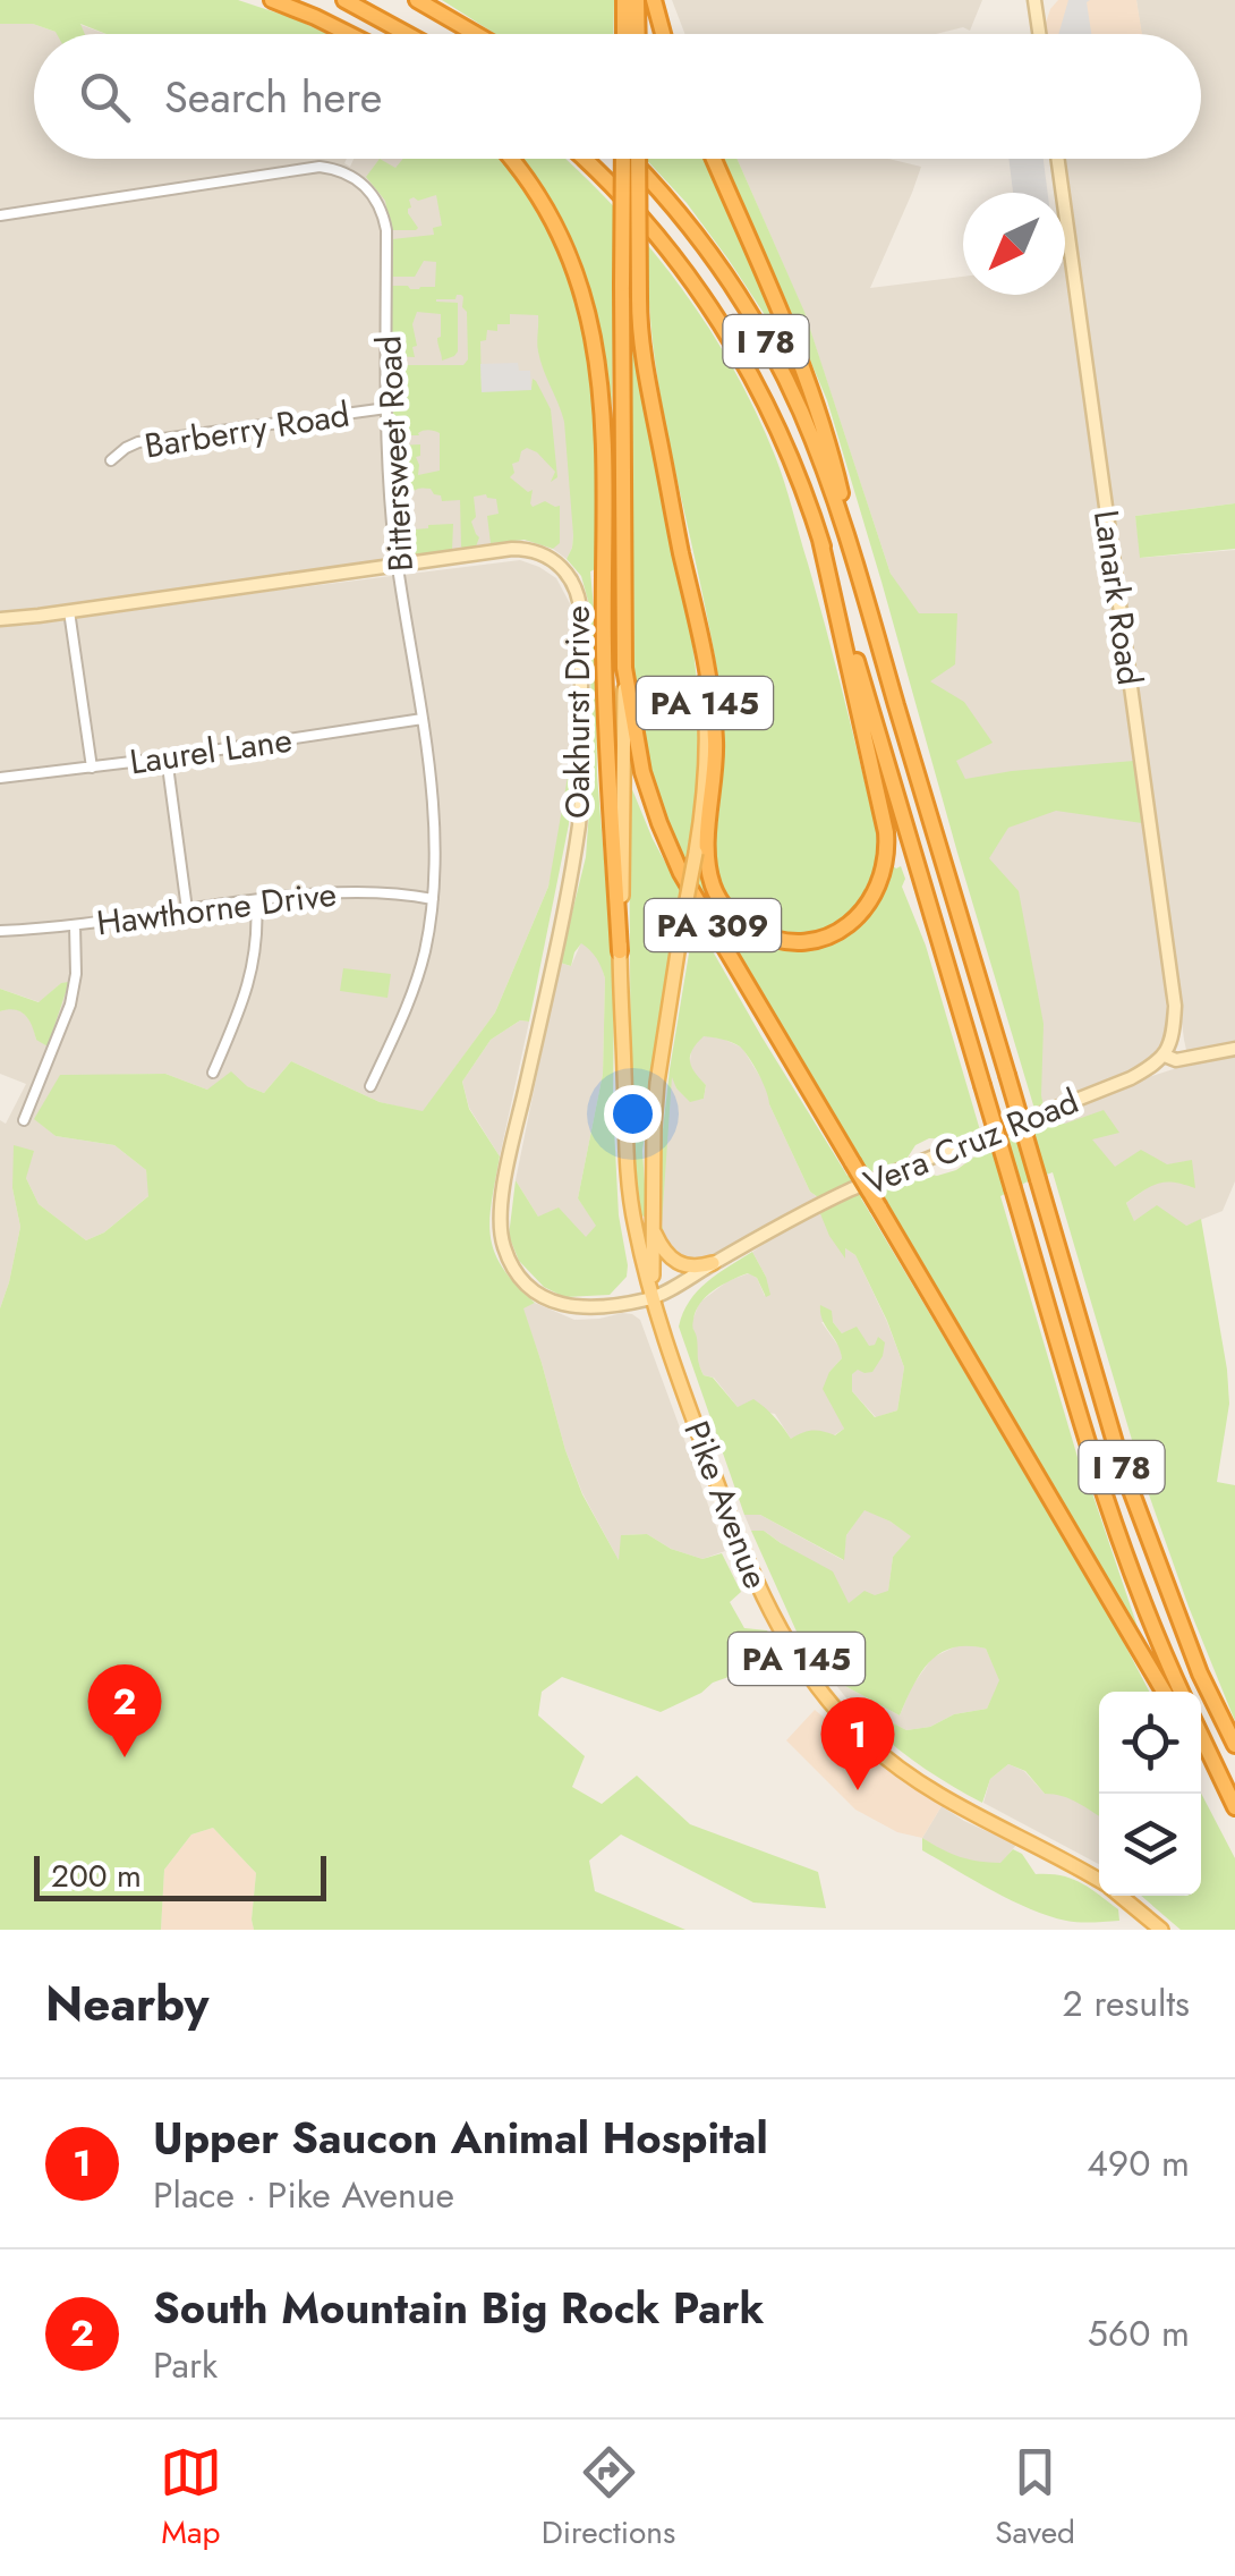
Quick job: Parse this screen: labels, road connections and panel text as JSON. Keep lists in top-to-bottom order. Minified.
{"streets":{"highway":["I 78","PA 145","PA 309"],"main road":["Lanark Road","Oakhurst Drive","Vera Cruz Road","Pike Avenue"],"street":["Barberry Road","Bittersweet Road","Laurel Lane","Hawthorne Drive"]},"crossings":[["Barberry Road","Bittersweet Road"],["Bittersweet Road","Oakhurst Drive"],["Bittersweet Road","Laurel Lane"],["Bittersweet Road","Hawthorne Drive"],["Lanark Road","Vera Cruz Road"],["PA 145","PA 309"],["PA 145","Pike Avenue"],["Oakhurst Drive","Pike Avenue"]],"scale_bar":"200 m","north":"bottom left","page":{"search":"Search here","pins":["2","1"],"scale":"200 m","heading":["Nearby","2 results"],"list":[{"mark":"1","name":"Upper Saucon Animal Hospital","note":"Place · Pike Avenue","value":"490 m"},{"mark":"2","name":"South Mountain Big Rock Park","note":"Park","value":"560 m"}],"nav":["Map","Directions","Saved"]}}
